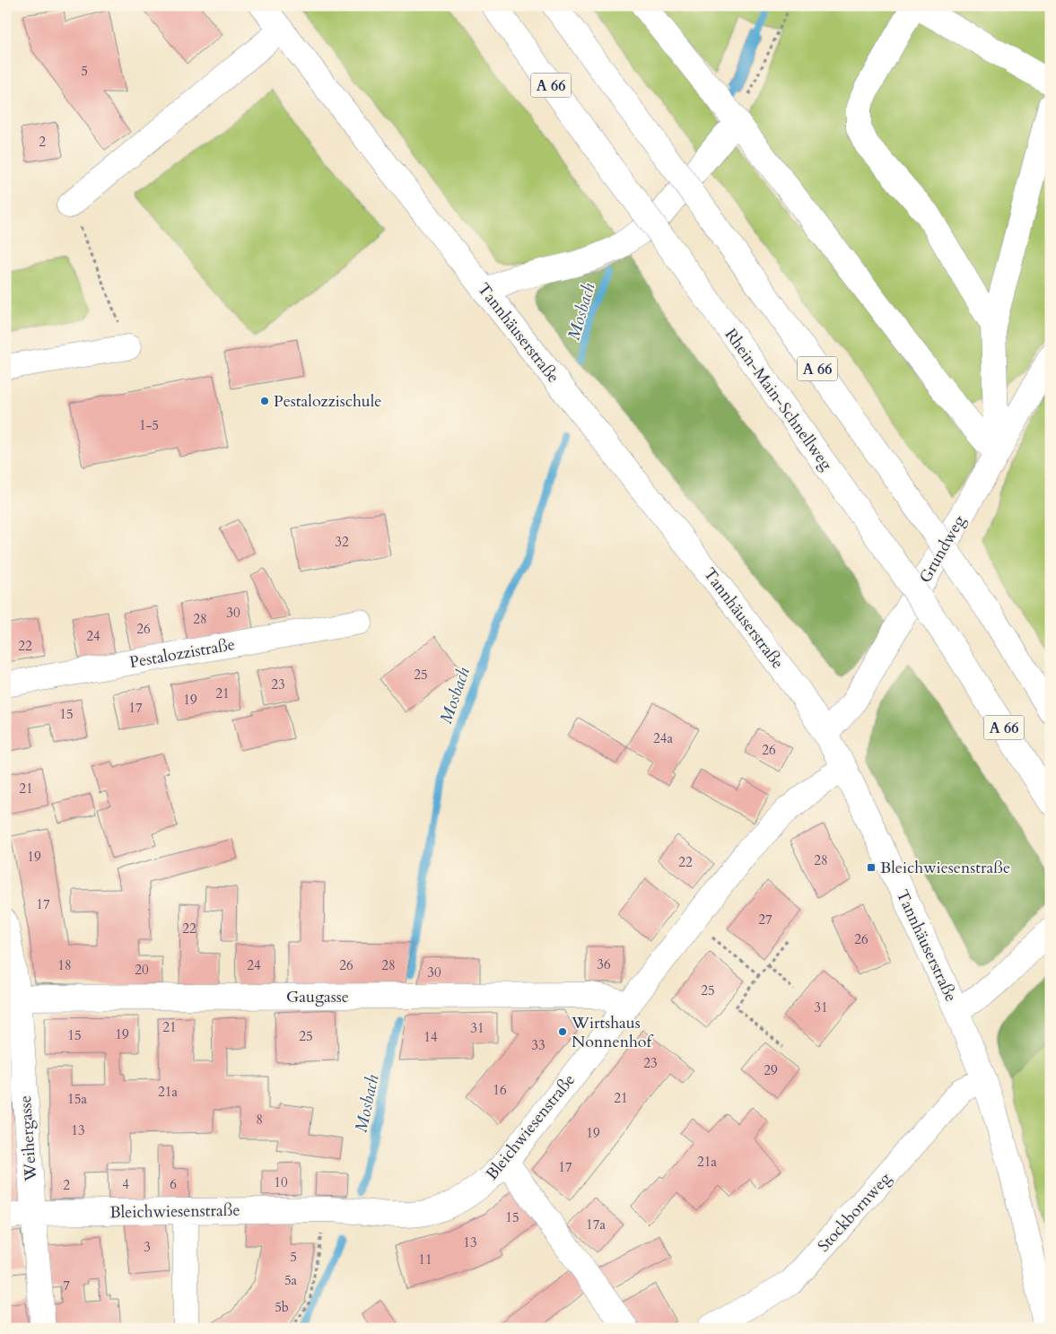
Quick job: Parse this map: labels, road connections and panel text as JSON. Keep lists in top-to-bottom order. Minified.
{"streets":{"main road":["A 66","Tannhäuserstraße","Rhein-Main-Schnellweg","Grundweg","Pestalozzistraße","Gaugasse","Bleichwiesenstraße","Weihergasse","Stockbornweg"]},"crossings":[["Tannhäuserstraße","Grundweg"],["Tannhäuserstraße","Bleichwiesenstraße"],["Tannhäuserstraße","Stockbornweg"],["Gaugasse","Bleichwiesenstraße"],["Gaugasse","Weihergasse"],["Bleichwiesenstraße","Weihergasse"]],"water":["Mosbach"],"places":{"other":["Pestalozzischule","Wirtshaus Nonnenhof"],"transit":["Bleichwiesenstraße"]},"house_numbers":["5","2","1-5","32","30","28","26","24","22","25","23","21","19","17","15","24a","26","21","19","28","22","17","27","22","26","36","18","24","26","28","20","30","25","31","21","31","19","15","25","14","33","23","29","16","21a","21","15a","8","13","19","21a","17","10","4","6","2","15","17a","13","3","5","11","5a","7","5b"]}
